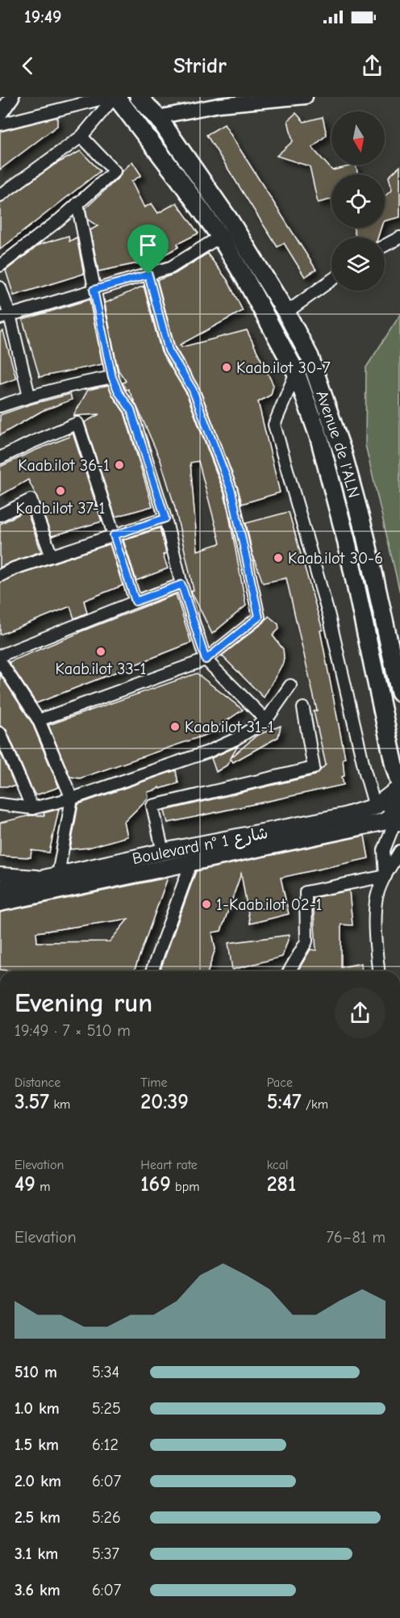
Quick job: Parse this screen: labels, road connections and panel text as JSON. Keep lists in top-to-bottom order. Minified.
{"streets":{"main road":["Avenue de l'ALN","Boulevard n° شارع 1"]},"places":["Kaab.ilot 30-7","Kaab.ilot 36-1","Kaab.ilot 37-1","Kaab.ilot 30-6","Kaab.ilot 33-1","Kaab.ilot 31-1","1-Kaab.ilot 02-1"],"north":"bottom","page":{"status":"19:49","header":"Stridr","heading":["Evening run","19:49 · 7 × 510 m"],"stats":[["Distance","3.57 km"],["Time","20:39"],["Pace","5:47 /km"],["Elevation","49 m"],["Heart rate","169 bpm"],["kcal","281"]],"chart":["Elevation","76–81 m"],"list":[{"name":"510 m","note":"5:34"},{"name":"1.0 km","note":"5:25"},{"name":"1.5 km","note":"6:12"},{"name":"2.0 km","note":"6:07"},{"name":"2.5 km","note":"5:26"},{"name":"3.1 km","note":"5:37"},{"name":"3.6 km","note":"6:07"}]}}
